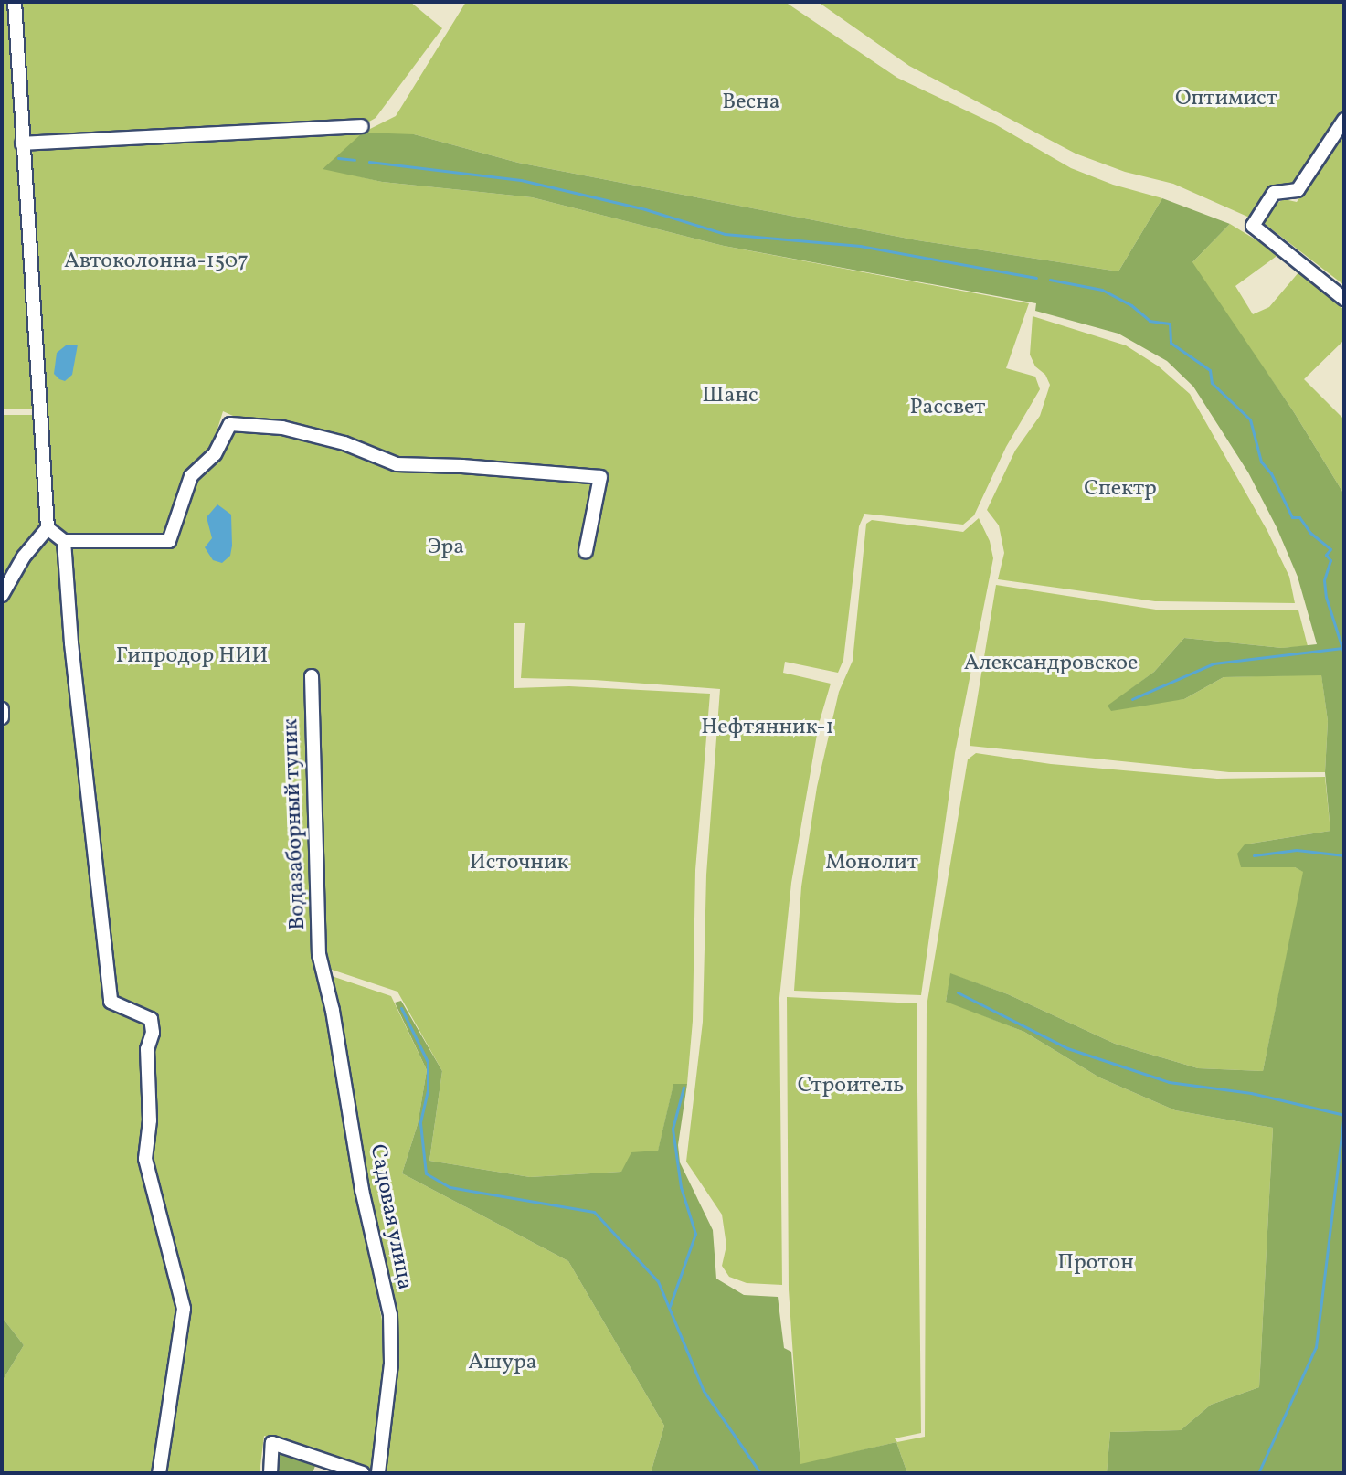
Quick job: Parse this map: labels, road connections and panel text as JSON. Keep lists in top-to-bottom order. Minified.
{"streets":{"street":["Водазаборный тупик","Садовая улица"]},"crossings":[["Водазаборный тупик","Садовая улица"]],"parks":["Оптимист","Весна","Автоколонна-1507","Шанс","Рассвет","Спектр","Эра","Гипродор НИИ","Александровское","Нефтянник-1","Источник","Монолит","Строитель","Протон","Ашура"]}
